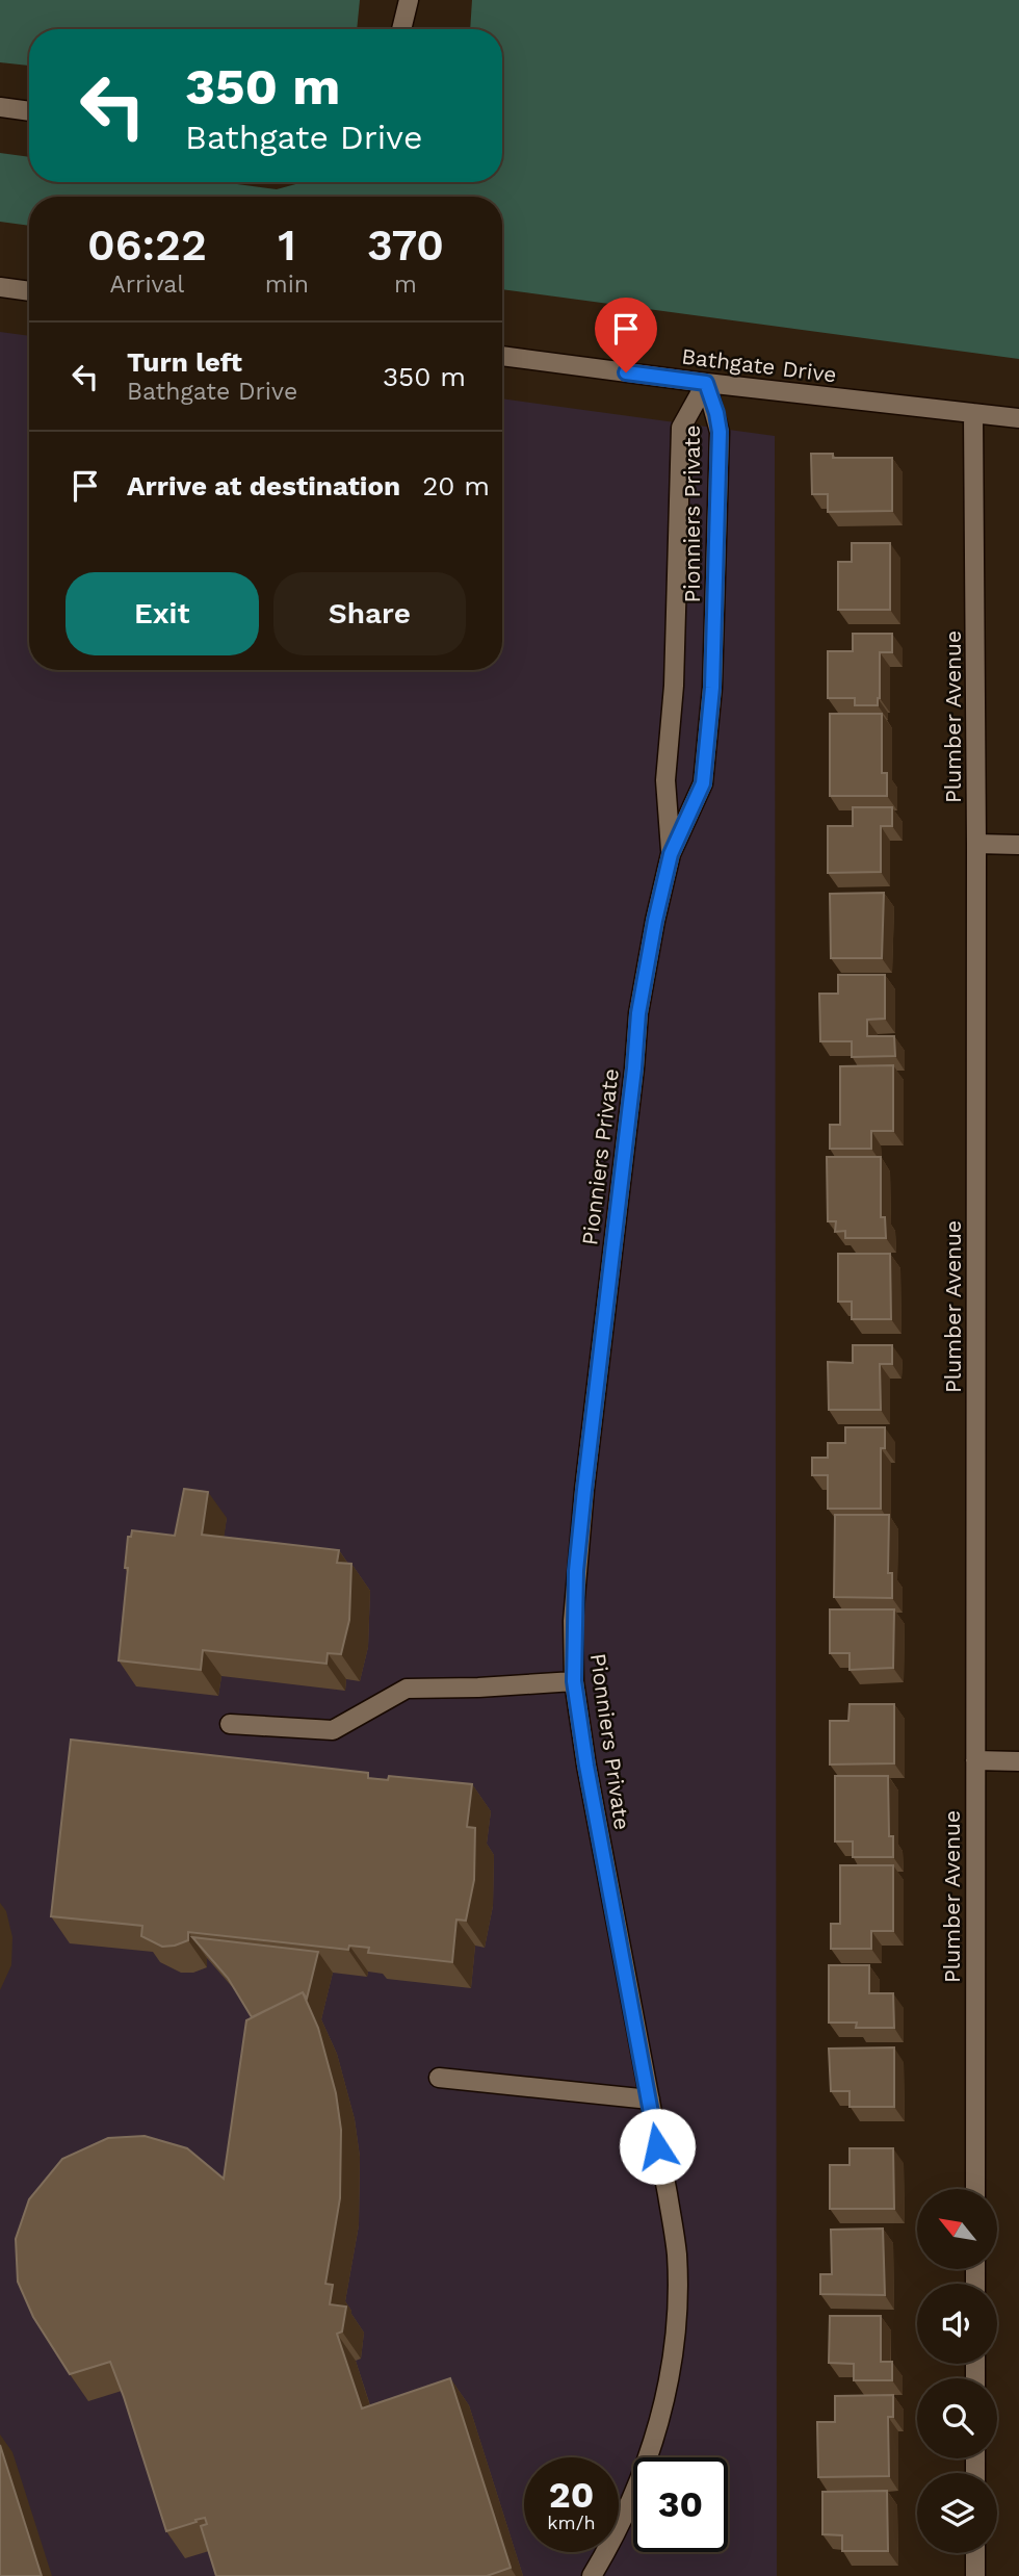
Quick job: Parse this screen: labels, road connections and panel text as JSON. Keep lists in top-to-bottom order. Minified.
{"streets":{"street":["Bathgate Drive","Pionniers Private","Plumber Avenue"]},"crossings":[["Bathgate Drive","Pionniers Private"],["Bathgate Drive","Plumber Avenue"]],"north":"top left","page":{"turn":["350 m","Bathgate Drive"],"eta":["06:22","Arrival","1","min","370","m"],"list":[{"name":"Turn left","note":"Bathgate Drive","value":"350 m"},{"name":"Arrive at destination","value":"20 m"}],"buttons":["Exit","Share"],"speed":"20 km/h","limit":"30"}}
